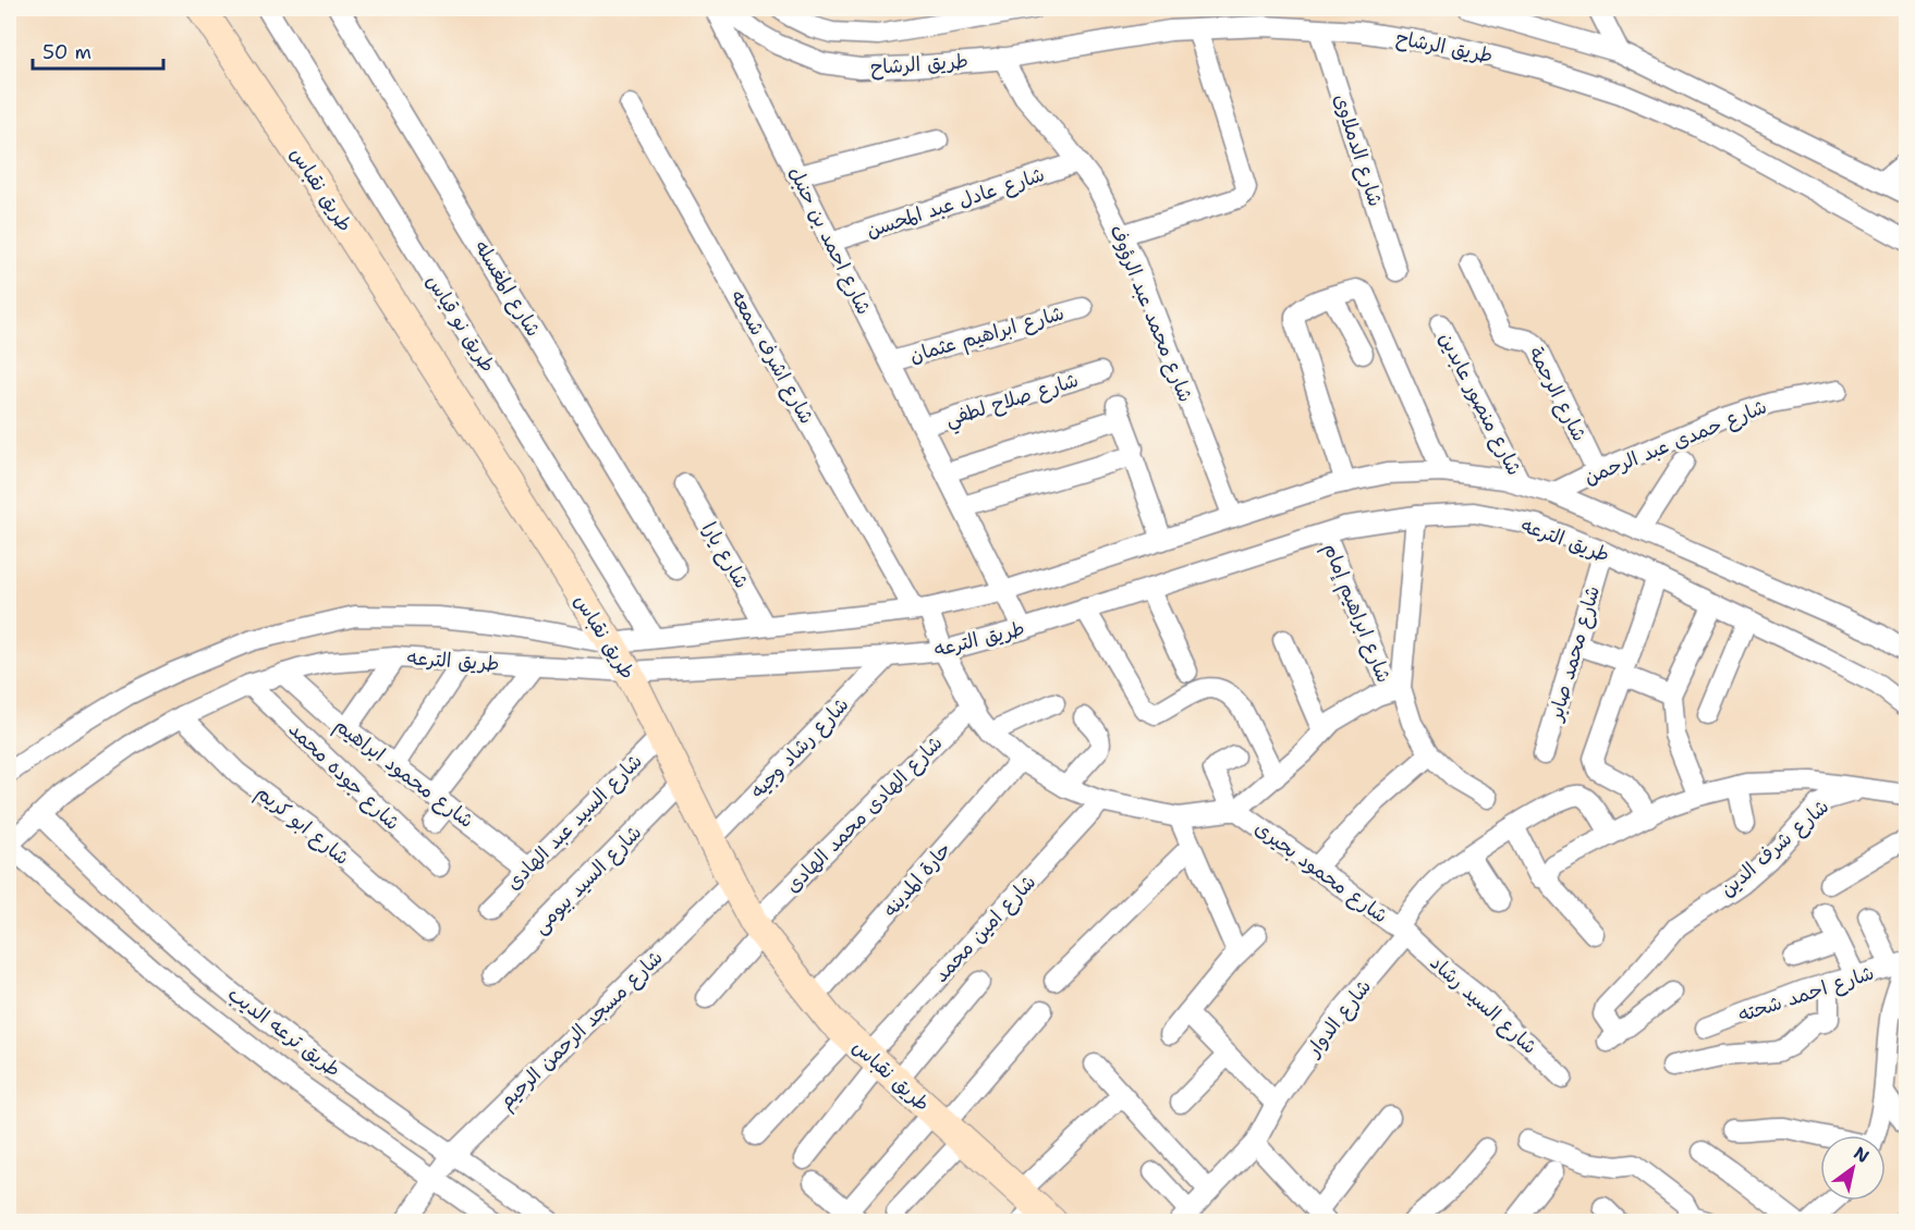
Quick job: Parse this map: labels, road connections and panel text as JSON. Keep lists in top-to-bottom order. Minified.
{"streets":{"street":["طريق الرشاح","شارع الدملاوى","طريق نقباس","شارع عادل عبد المحسن","شارع احمد بن حنبل","شارع المغسله","شارع محمد عبد الرؤوف","طريق نو قياس","شارع ابراهيم عثمان","شارع اشرف شمعه","شارع الرحمة","شارع صلاح لطفي","شارع منصور عابدين","شارع حمدى عبد الرحمن","طريق الترعه","شارع يارا","شارع ابراهيم إمام","شارع محمد صابر","شارع رشاد وجيه","شارع محمود ابراهيم","شارع جوده محمد","شارع الهادى محمد الهادى","شارع السيد عبد الهادى","شارع ابو كريم","شارع شرف الدين","شارع محمود بحيرى","شارع السيد بيومى","حارة المدينه","شارع امين محمد","شارع احمد شحته","شارع السيد رشاد","شارع الدوار","شارع مسجد الرحمن الرحيم","طريق ترعه الديب"]},"crossings":[["طريق الرشاح","شارع الدملاوى"],["طريق الرشاح","شارع محمد عبد الرؤوف"],["طريق نقباس","طريق الترعه"],["طريق نقباس","شارع رشاد وجيه"],["طريق نقباس","شارع الهادى محمد الهادى"],["طريق نقباس","شارع السيد عبد الهادى"],["طريق نقباس","شارع السيد بيومى"],["طريق نقباس","حارة المدينه"],["طريق نقباس","شارع امين محمد"],["طريق نقباس","شارع مسجد الرحمن الرحيم"],["شارع عادل عبد المحسن","شارع احمد بن حنبل"],["شارع عادل عبد المحسن","شارع محمد عبد الرؤوف"],["شارع احمد بن حنبل","شارع ابراهيم عثمان"],["شارع احمد بن حنبل","شارع صلاح لطفي"],["شارع احمد بن حنبل","طريق الترعه"],["شارع محمد عبد الرؤوف","طريق الترعه"],["طريق نو قياس","طريق الترعه"],["شارع اشرف شمعه","طريق الترعه"],["شارع اشرف شمعه","شارع الهادى محمد الهادى"],["شارع اشرف شمعه","شارع محمود بحيرى"],["شارع اشرف شمعه","حارة المدينه"],["شارع اشرف شمعه","شارع امين محمد"],["شارع الرحمة","شارع حمدى عبد الرحمن"],["شارع منصور عابدين","طريق الترعه"],["شارع حمدى عبد الرحمن","طريق الترعه"],["طريق الترعه","شارع يارا"],["طريق الترعه","شارع ابراهيم إمام"],["طريق الترعه","شارع محمد صابر"],["طريق الترعه","شارع رشاد وجيه"],["طريق الترعه","شارع محمود ابراهيم"],["طريق الترعه","شارع جوده محمد"],["طريق الترعه","شارع ابو كريم"],["طريق الترعه","طريق ترعه الديب"],["شارع محمود ابراهيم","شارع جوده محمد"],["شارع محمود ابراهيم","شارع السيد عبد الهادى"],["شارع محمود بحيرى","شارع السيد رشاد"],["شارع محمود بحيرى","شارع الدوار"],["شارع السيد رشاد","شارع الدوار"],["شارع مسجد الرحمن الرحيم","طريق ترعه الديب"]],"scale_bar":"50 m","north":"top right"}
